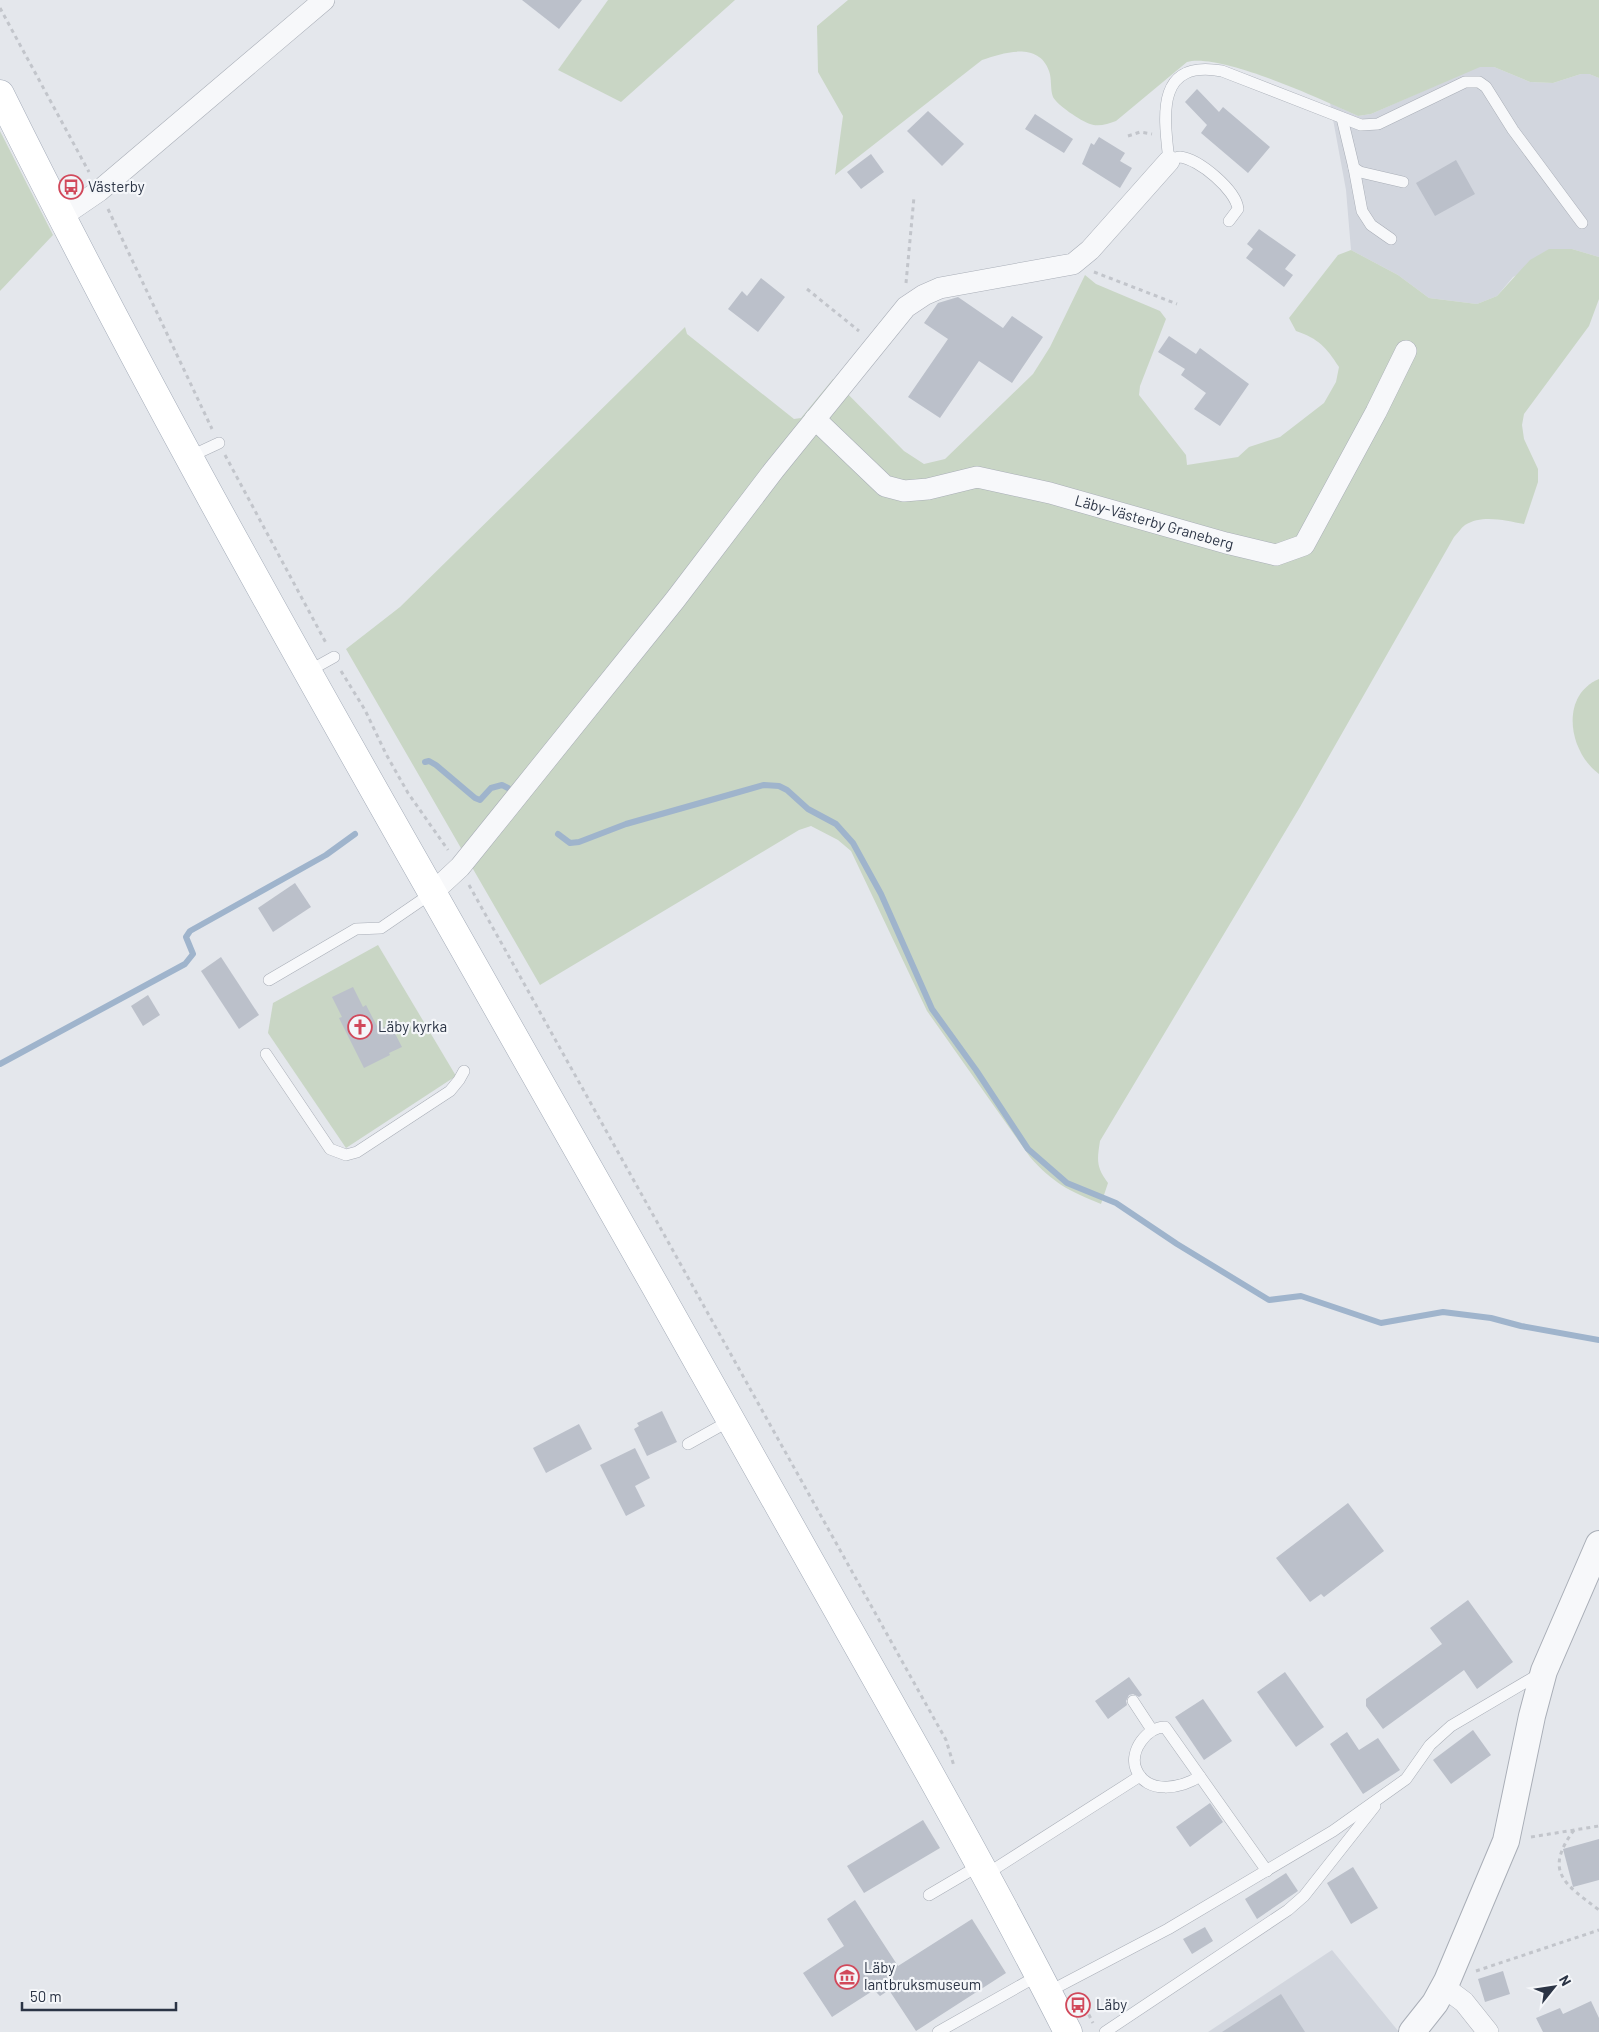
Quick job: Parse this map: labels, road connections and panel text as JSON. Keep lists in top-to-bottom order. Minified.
{"streets":{"street":["Läby-Västerby Graneberg"]},"places":{"bus stop":["Västerby","Läby"],"church":["Läby kyrka"],"museum":["Läby lantbruksmuseum"]},"scale_bar":"50 m","north":"top right"}
